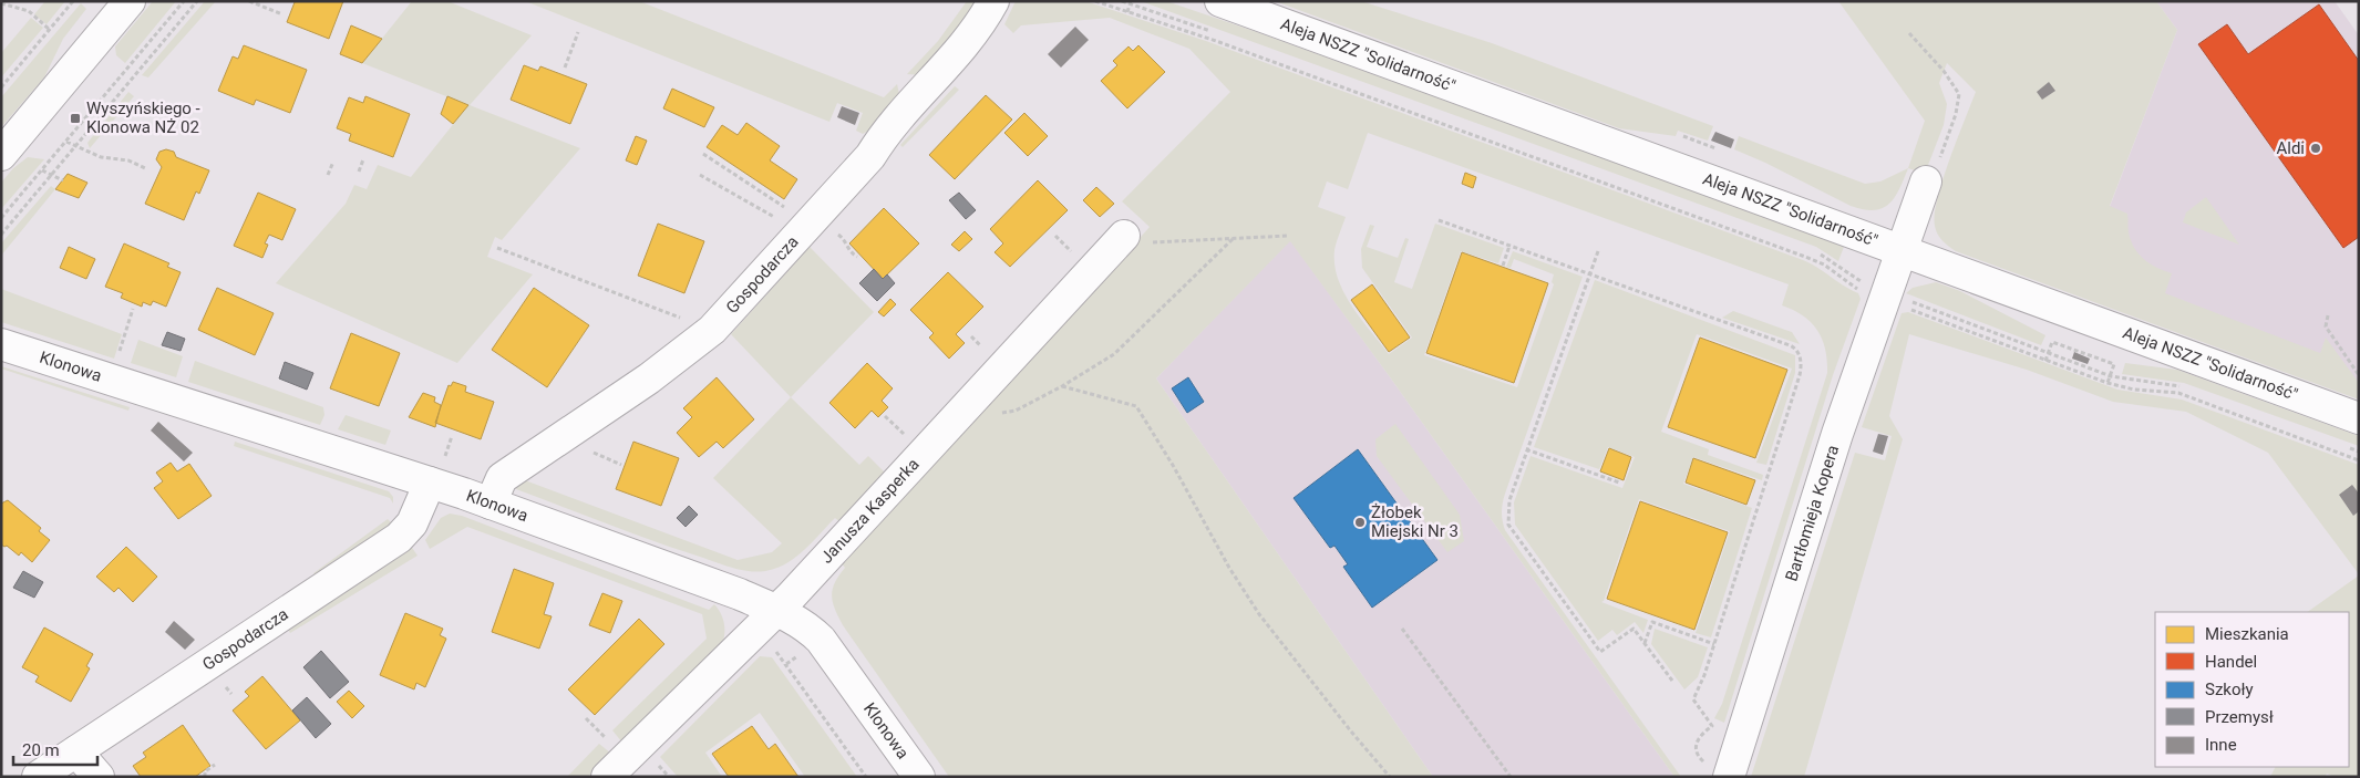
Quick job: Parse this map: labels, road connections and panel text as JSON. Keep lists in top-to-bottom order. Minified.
{"streets":{"street":["Aleja NSZZ \"Solidarność\"","Gospodarcza","Klonowa","Janusza Kasperka","Bartłomieja Kopera"]},"crossings":[["Aleja NSZZ \"Solidarność\"","Bartłomieja Kopera"],["Gospodarcza","Klonowa"],["Klonowa","Janusza Kasperka"]],"places":{"transit":["Wyszyńskiego - Klonowa NŻ 02"],"other":["Aldi","Żłobek Miejski Nr 3"]},"legend":["Mieszkania","Handel","Szkoły","Przemysł","Inne"],"scale_bar":"20 m"}
